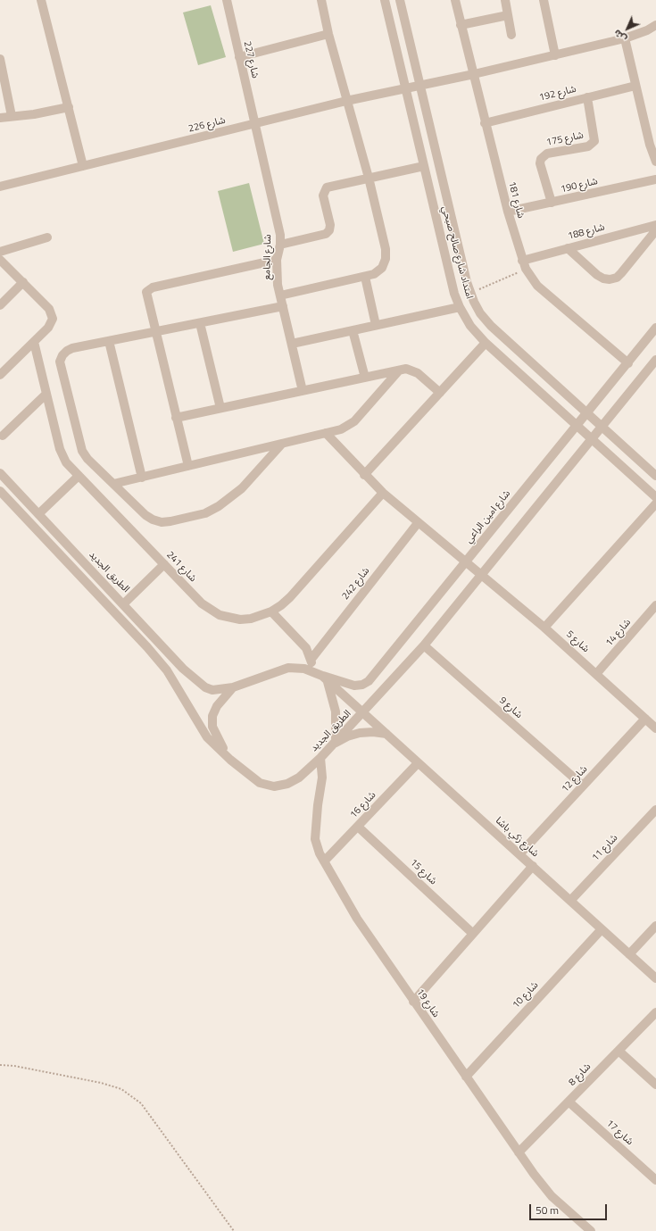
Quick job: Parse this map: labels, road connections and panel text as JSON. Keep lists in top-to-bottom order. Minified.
{"streets":{"street":["شارع 227","شارع 192","شارع 226","شارع 175","شارع 190","شارع 181","شارع 188","امتداد شارع صالح صبحي","شارع الجامع","شارع امين الراعي","شارع 241","الطريق الجديد","شارع 242","شارع 14","شارع 5","شارع 9","شارع 12","شارع 16","شارع زكي باشا","شارع 11","شارع 15","شارع 10","شارع 19","شارع 8","شارع 17"]},"crossings":[["شارع 227","شارع 226"],["شارع 227","شارع الجامع"],["شارع 192","شارع 175"],["شارع 192","شارع 181"],["شارع 226","شارع 181"],["شارع 226","امتداد شارع صالح صبحي"],["شارع 226","شارع الجامع"],["شارع 175","شارع 190"],["شارع 190","شارع 181"],["شارع 181","شارع 188"],["شارع 181","شارع امين الراعي"],["امتداد شارع صالح صبحي","شارع امين الراعي"],["شارع امين الراعي","الطريق الجديد"],["شارع امين الراعي","شارع 5"],["شارع امين الراعي","شارع 19"],["شارع 241","شارع 5"],["الطريق الجديد","شارع زكي باشا"],["الطريق الجديد","شارع 19"],["شارع 242","شارع 5"],["شارع 14","شارع 5"],["شارع 5","شارع 12"],["شارع 9","شارع 12"],["شارع 12","شارع زكي باشا"],["شارع 16","شارع زكي باشا"],["شارع 16","شارع 15"],["شارع 16","شارع 19"],["شارع زكي باشا","شارع 11"],["شارع زكي باشا","شارع 10"],["شارع 10","شارع 19"],["شارع 19","شارع 8"],["شارع 8","شارع 17"]],"scale_bar":"50 m","north":"bottom left"}
